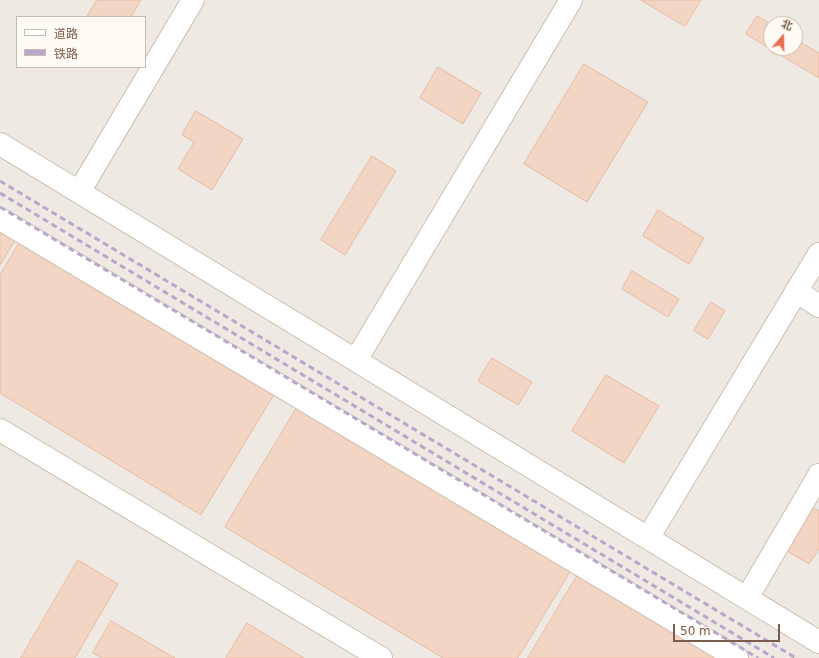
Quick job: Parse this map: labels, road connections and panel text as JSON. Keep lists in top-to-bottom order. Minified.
{"legend":["道路","铁路"],"scale_bar":"50 m","north":"top"}
